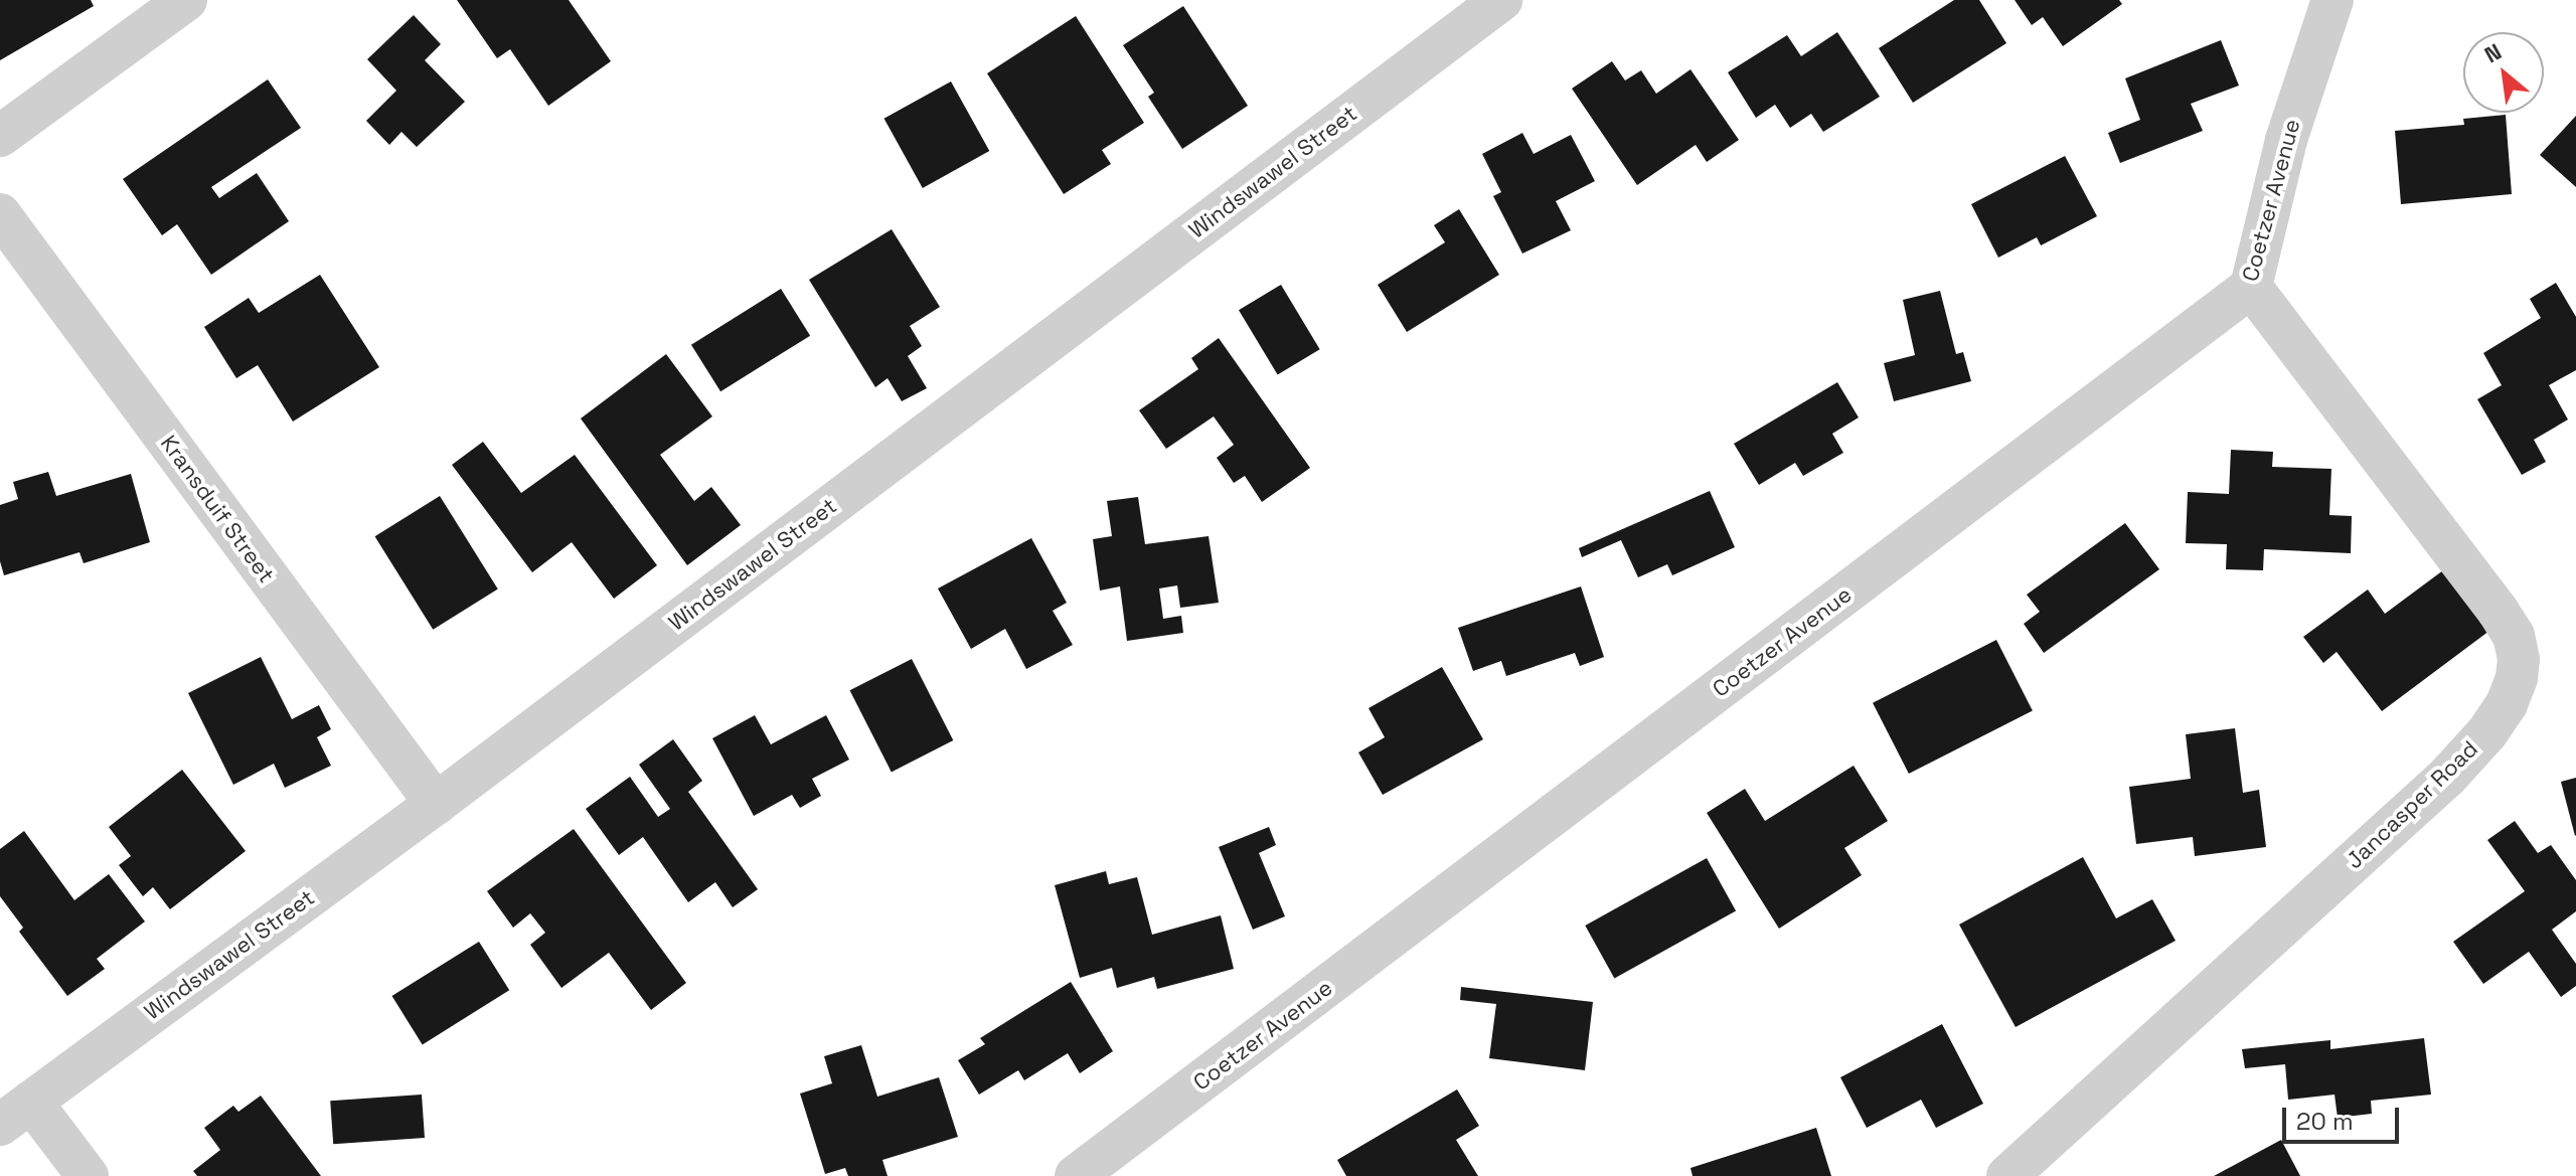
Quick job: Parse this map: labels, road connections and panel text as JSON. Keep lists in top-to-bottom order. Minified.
{"streets":{"street":["Windswawel Street","Coetzer Avenue","Kransduif Street","Jancasper Road"]},"crossings":[["Windswawel Street","Kransduif Street"],["Coetzer Avenue","Jancasper Road"]],"scale_bar":"20 m","north":"top left"}
